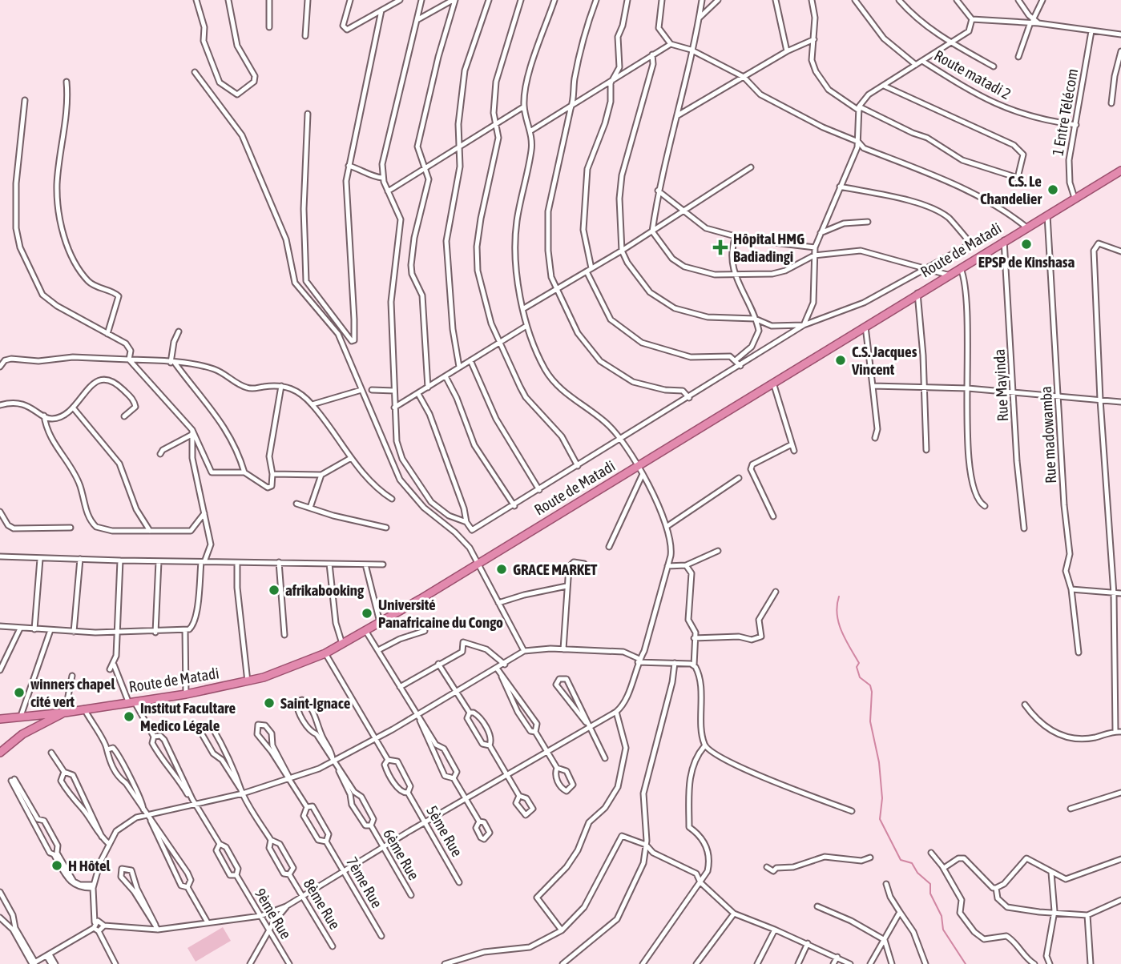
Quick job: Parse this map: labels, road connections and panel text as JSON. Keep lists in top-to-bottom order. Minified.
{"streets":{"highway":["Route de Matadi"],"street":["Route matadi 2","1 Entre Télécom","Rue Mayinda","Rue madowamba","5ème Rue","6ème Rue","7ème Rue","8ème Rue","9ème Rue"]},"crossings":[["Route matadi 2","1 Entre Télécom"],["1 Entre Télécom","Route de Matadi"],["Route de Matadi","Rue Mayinda"],["Route de Matadi","Rue madowamba"]],"places":{"other":["C.S. Le Chandelier","EPSP de Kinshasa","C.S. Jacques Vincent","GRACE MARKET","afrikabooking","Université Panafricaine du Congo","winners chapel cité vert","Saint-Ignace","Institut Facultare Medico Légale","H Hôtel"],"health":["Hôpital HMG Badiadingi"]}}
